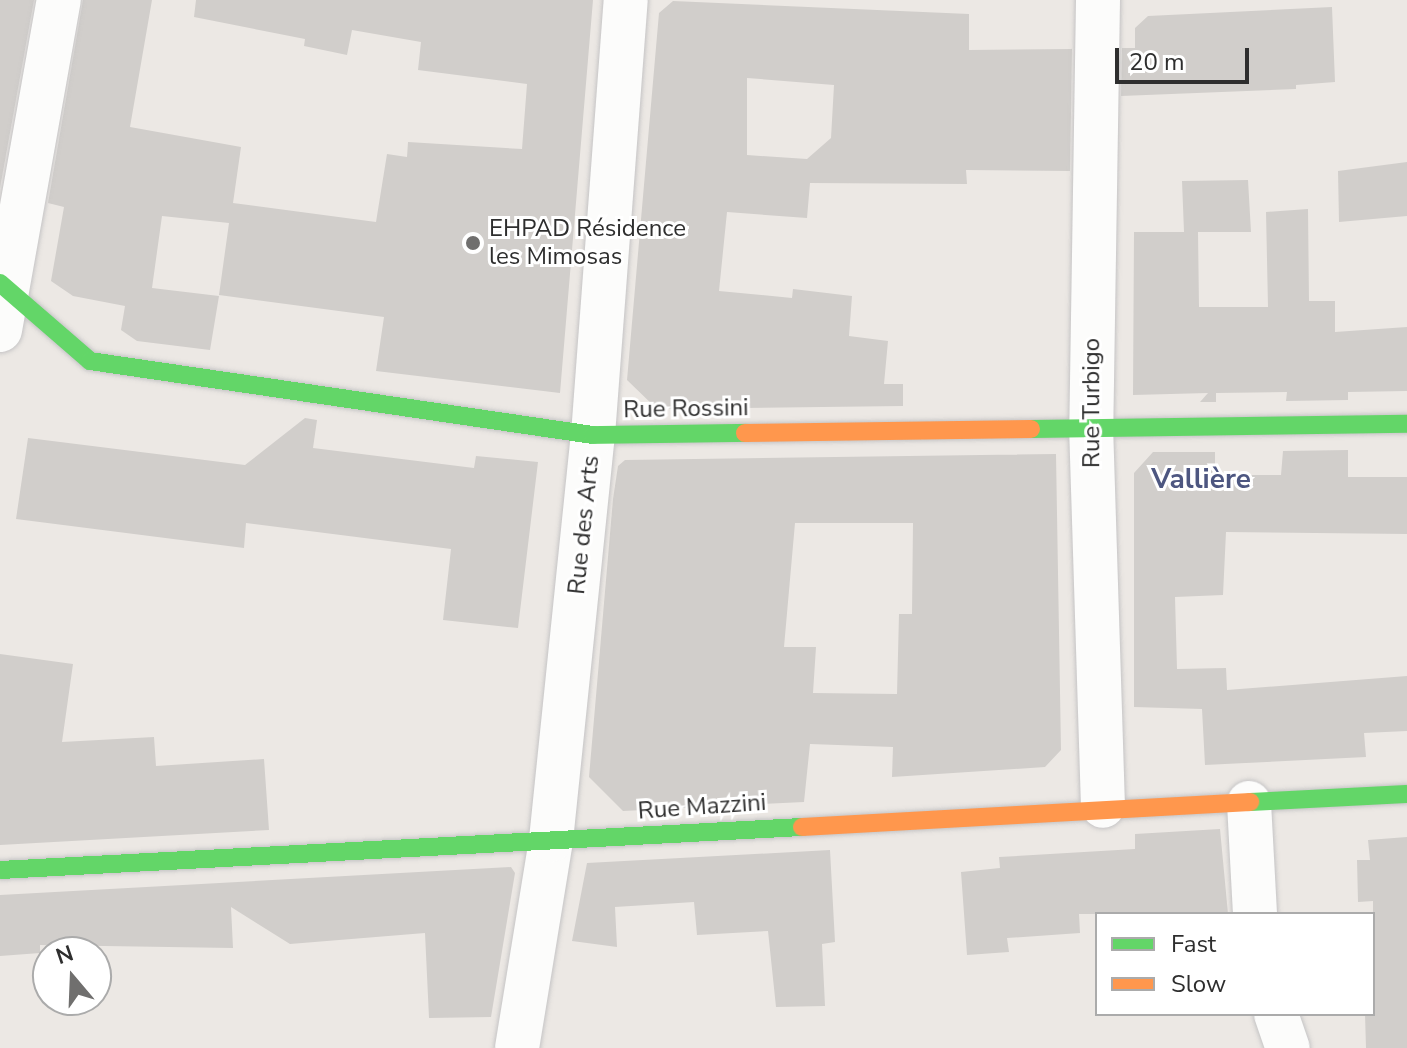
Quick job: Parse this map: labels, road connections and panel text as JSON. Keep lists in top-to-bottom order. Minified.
{"streets":{"street":["Rue Turbigo","Rue Rossini","Rue des Arts","Rue Mazzini"]},"crossings":[["Rue Turbigo","Rue Rossini"],["Rue Turbigo","Rue Mazzini"],["Rue Rossini","Rue des Arts"],["Rue des Arts","Rue Mazzini"]],"districts":["Vallière"],"places":["EHPAD Résidence les Mimosas"],"legend":["Fast","Slow"],"scale_bar":"20 m","north":"top"}
